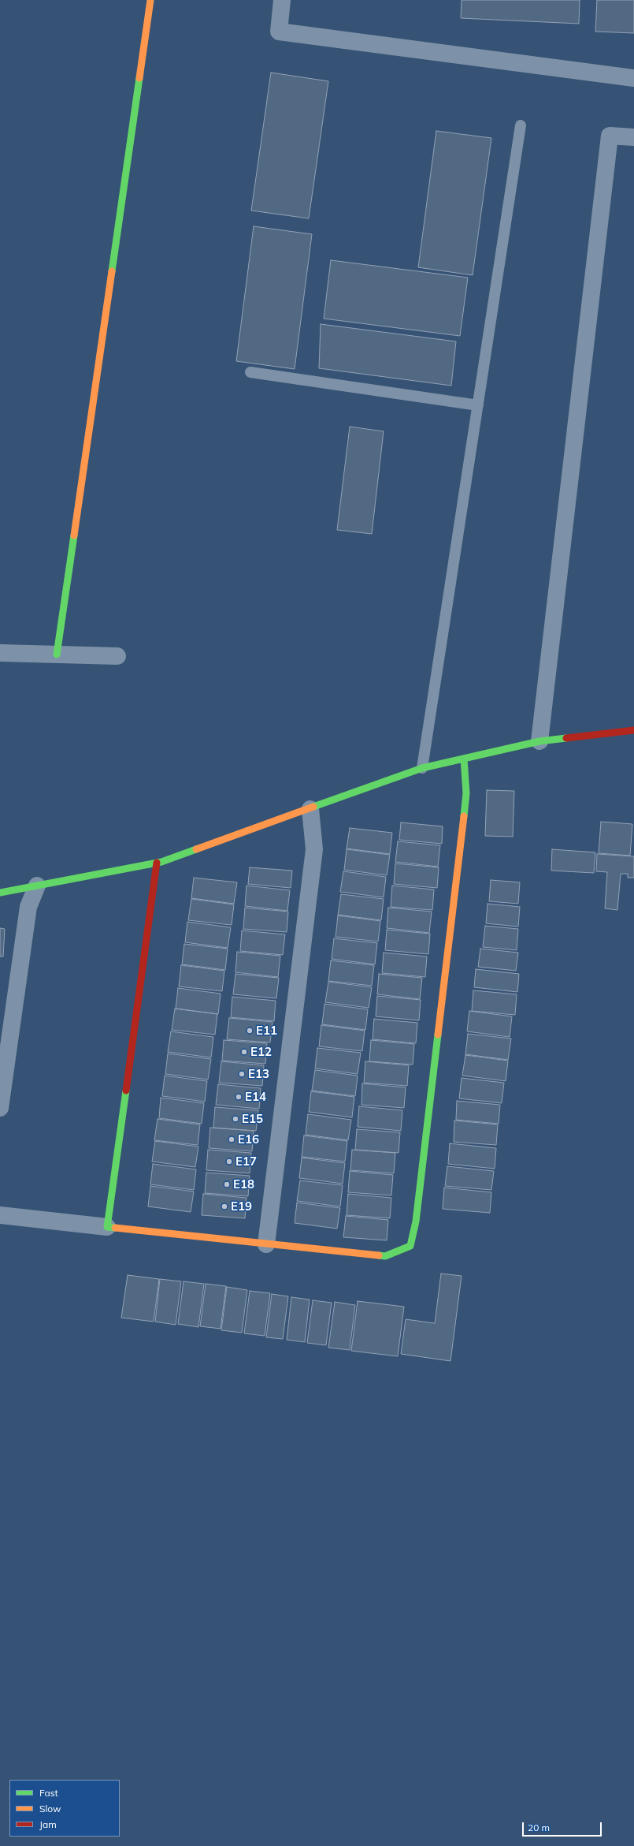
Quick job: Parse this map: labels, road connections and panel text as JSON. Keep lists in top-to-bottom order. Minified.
{"places":["E11","E12","E13","E14","E15","E16","E17","E18","E19"],"legend":["Fast","Slow","Jam"],"scale_bar":"20 m"}
